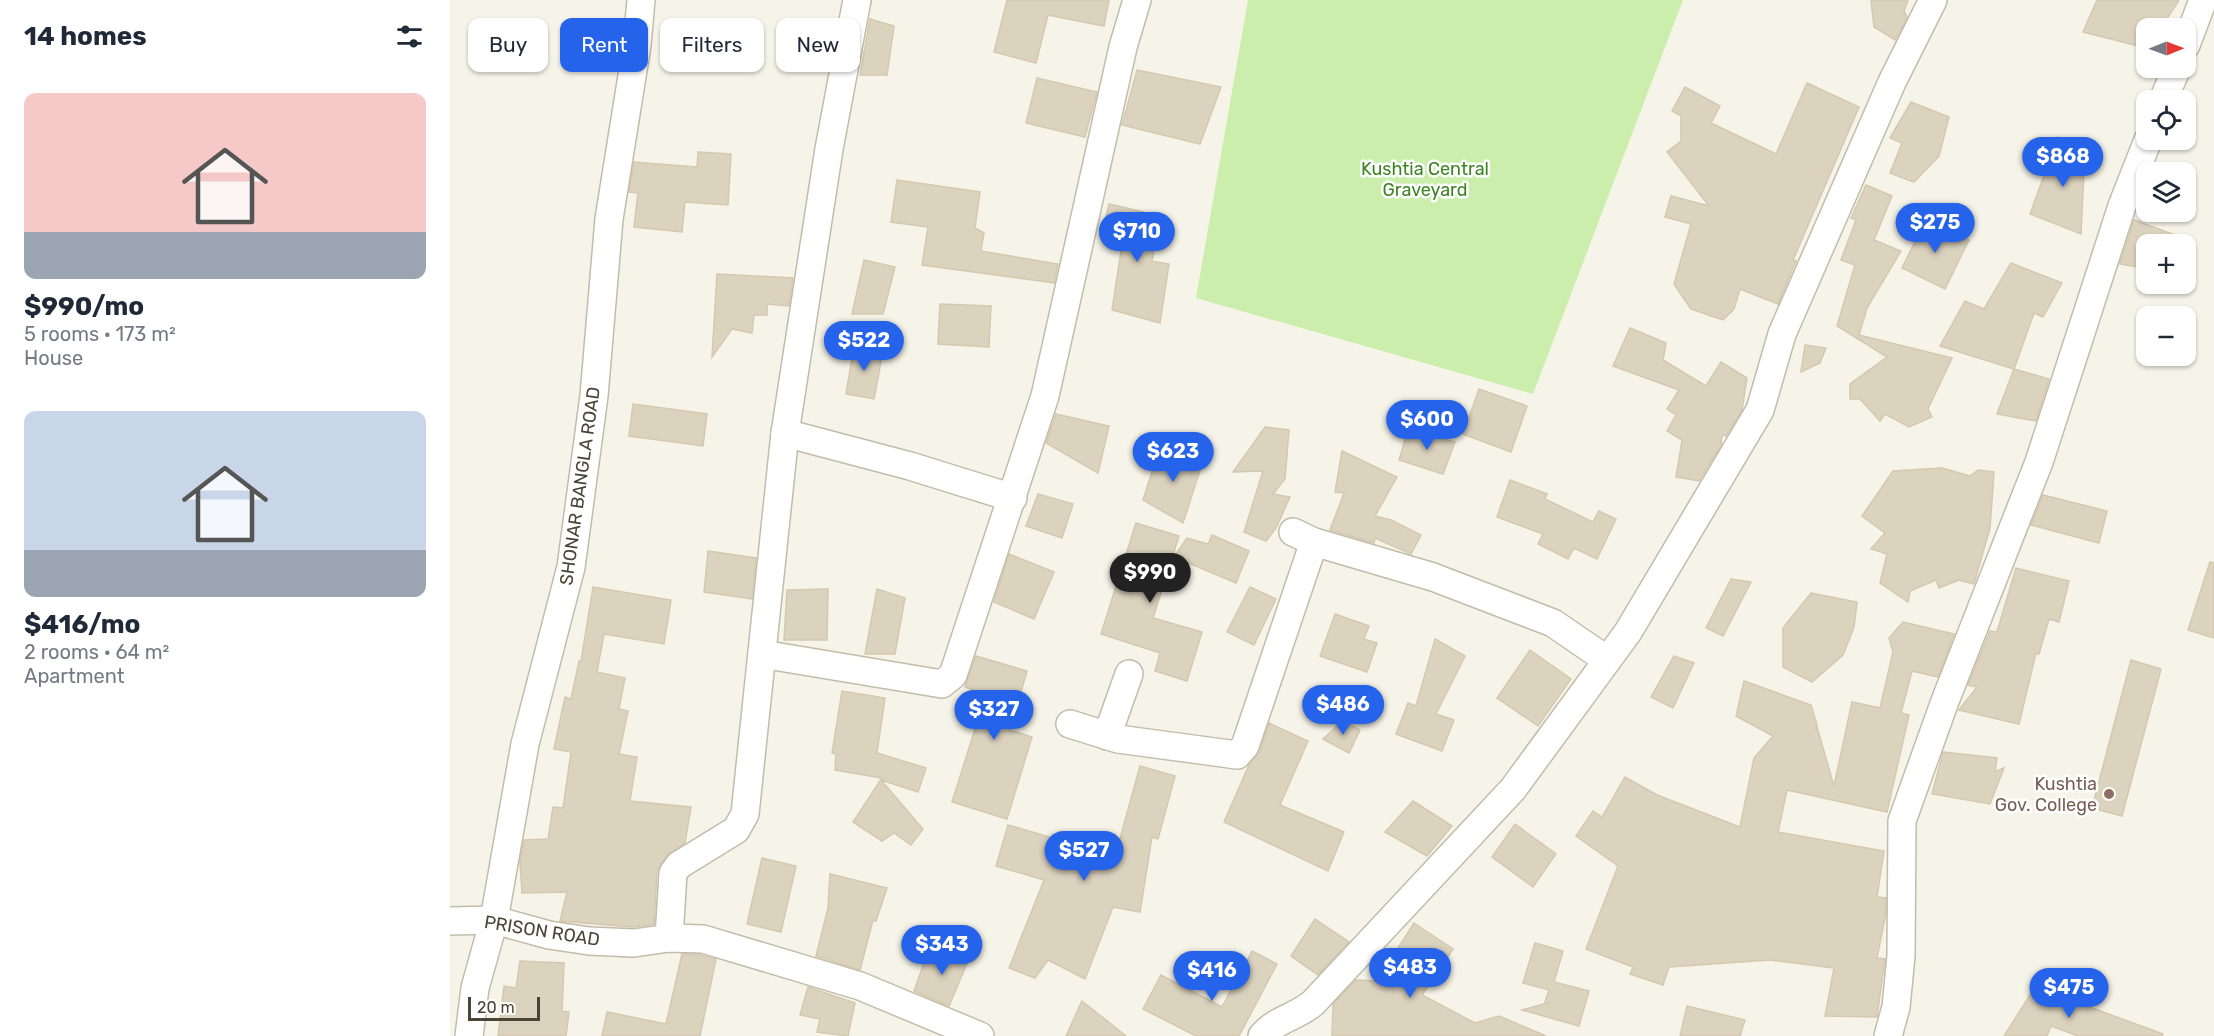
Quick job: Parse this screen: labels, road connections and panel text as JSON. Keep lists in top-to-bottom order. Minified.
{"streets":{"street":["SHONAR BANGLA ROAD","PRISON ROAD"]},"crossings":[["SHONAR BANGLA ROAD","PRISON ROAD"]],"parks":["Kushtia Central Graveyard"],"places":["Kushtia Gov. College"],"scale_bar":"20 m","north":"right","page":{"heading":"14 homes","map_buttons":["+","−"],"chip":["Buy","Rent","Filters","New"],"list":[{"name":"$990/mo","note":"5 rooms · 173 m² · House"},{"name":"$416/mo","note":"2 rooms · 64 m² · Apartment"}],"price":["$868","$275","$710","$522","$600","$623","$990","$486","$327","$527","$343","$483","$416","$475"],"scale":"20 m"}}
